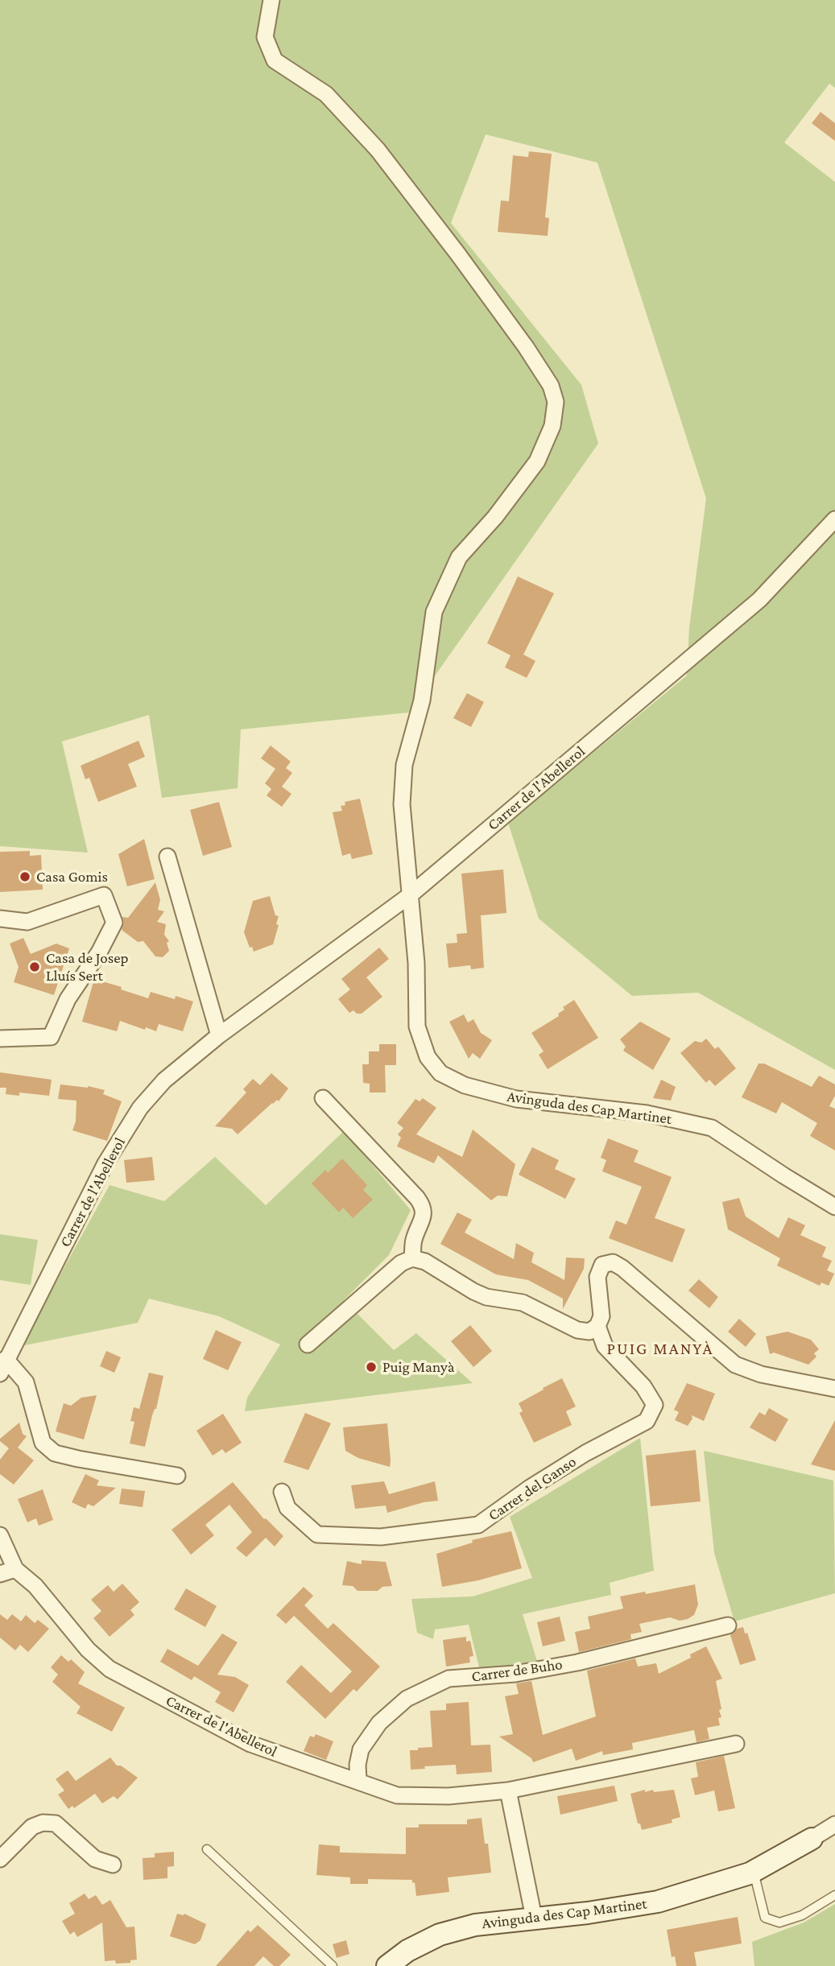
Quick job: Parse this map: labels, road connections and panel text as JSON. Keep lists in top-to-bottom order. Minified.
{"streets":{"street":["Carrer de l'Abellerol","Avinguda des Cap Martinet","Carrer del Ganso","Carrer de Buho"]},"crossings":[["Carrer de l'Abellerol","Avinguda des Cap Martinet"],["Carrer de l'Abellerol","Carrer de Buho"]],"districts":["PUIG MANYÀ"],"places":["Casa Gomis","Casa de Josep Lluís Sert","Puig Manyà"]}
